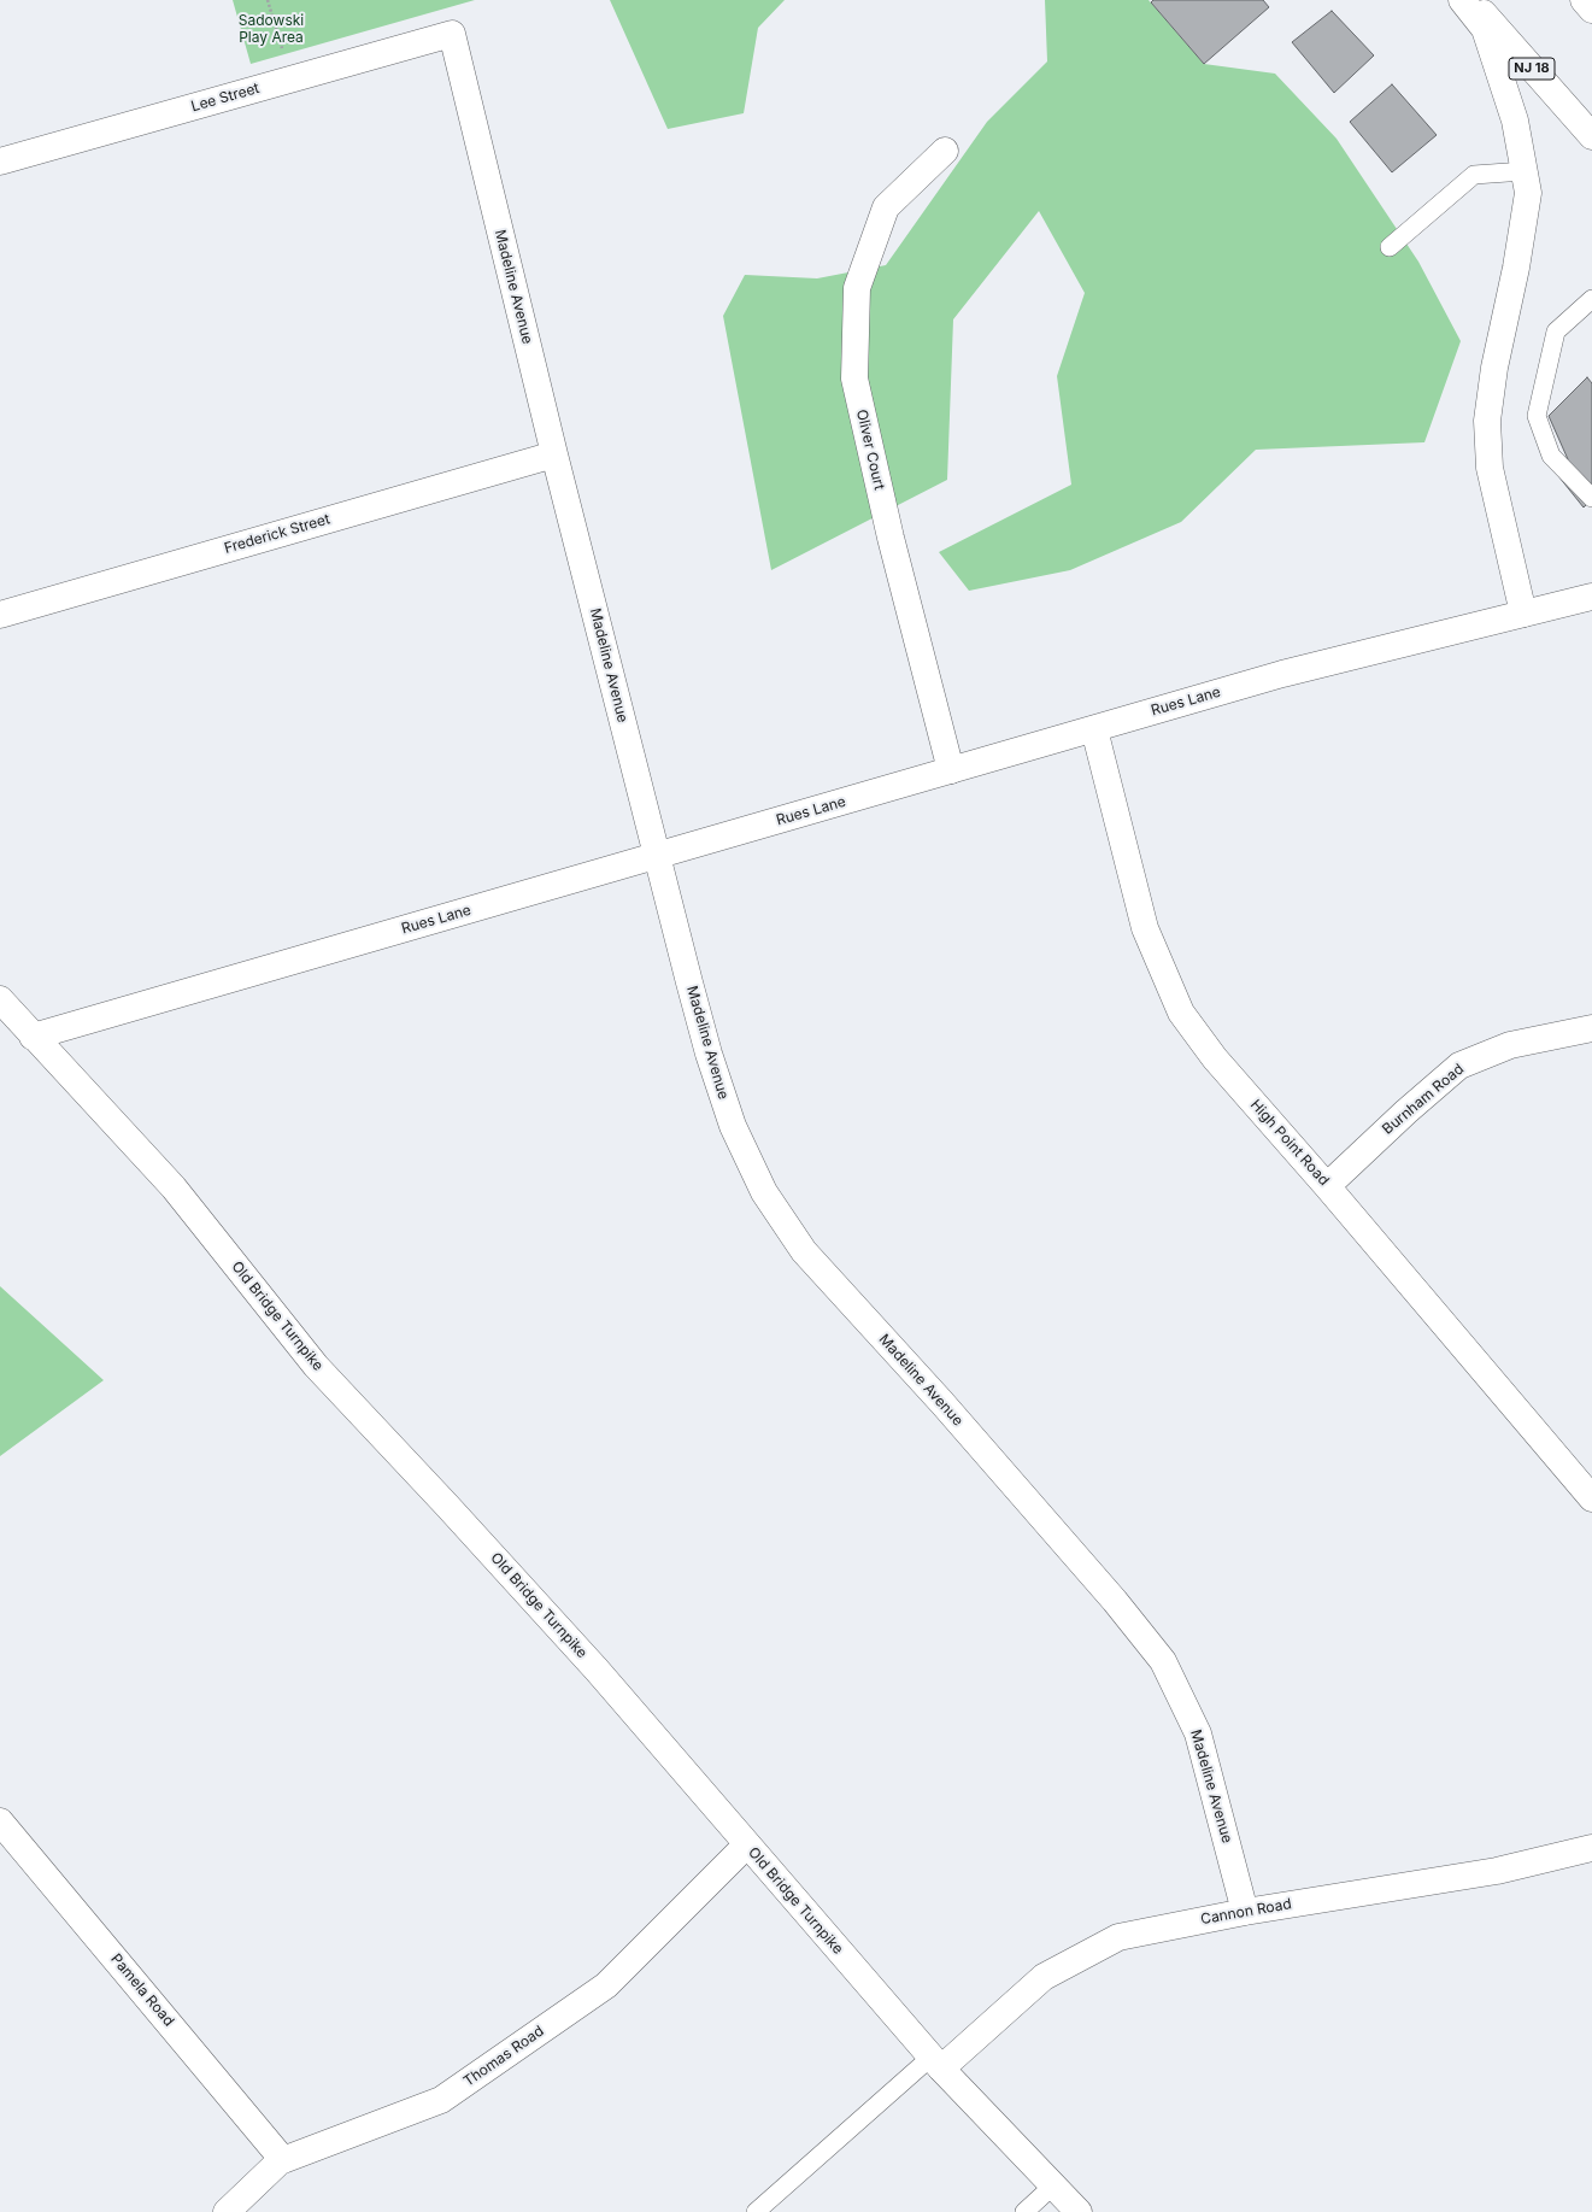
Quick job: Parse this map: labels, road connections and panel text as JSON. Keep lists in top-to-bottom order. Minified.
{"streets":{"main road":["NJ 18","Lee Street","Madeline Avenue","Oliver Court","Frederick Street","Rues Lane","Burnham Road","High Point Road","Old Bridge Turnpike","Cannon Road","Pamela Road","Thomas Road"]},"crossings":[["Lee Street","Madeline Avenue"],["Madeline Avenue","Frederick Street"],["Madeline Avenue","Rues Lane"],["Madeline Avenue","Cannon Road"],["Oliver Court","Rues Lane"],["Rues Lane","High Point Road"],["Rues Lane","Old Bridge Turnpike"],["Burnham Road","High Point Road"],["Old Bridge Turnpike","Cannon Road"],["Old Bridge Turnpike","Thomas Road"],["Pamela Road","Thomas Road"]],"parks":["Sadowski Play Area"]}
